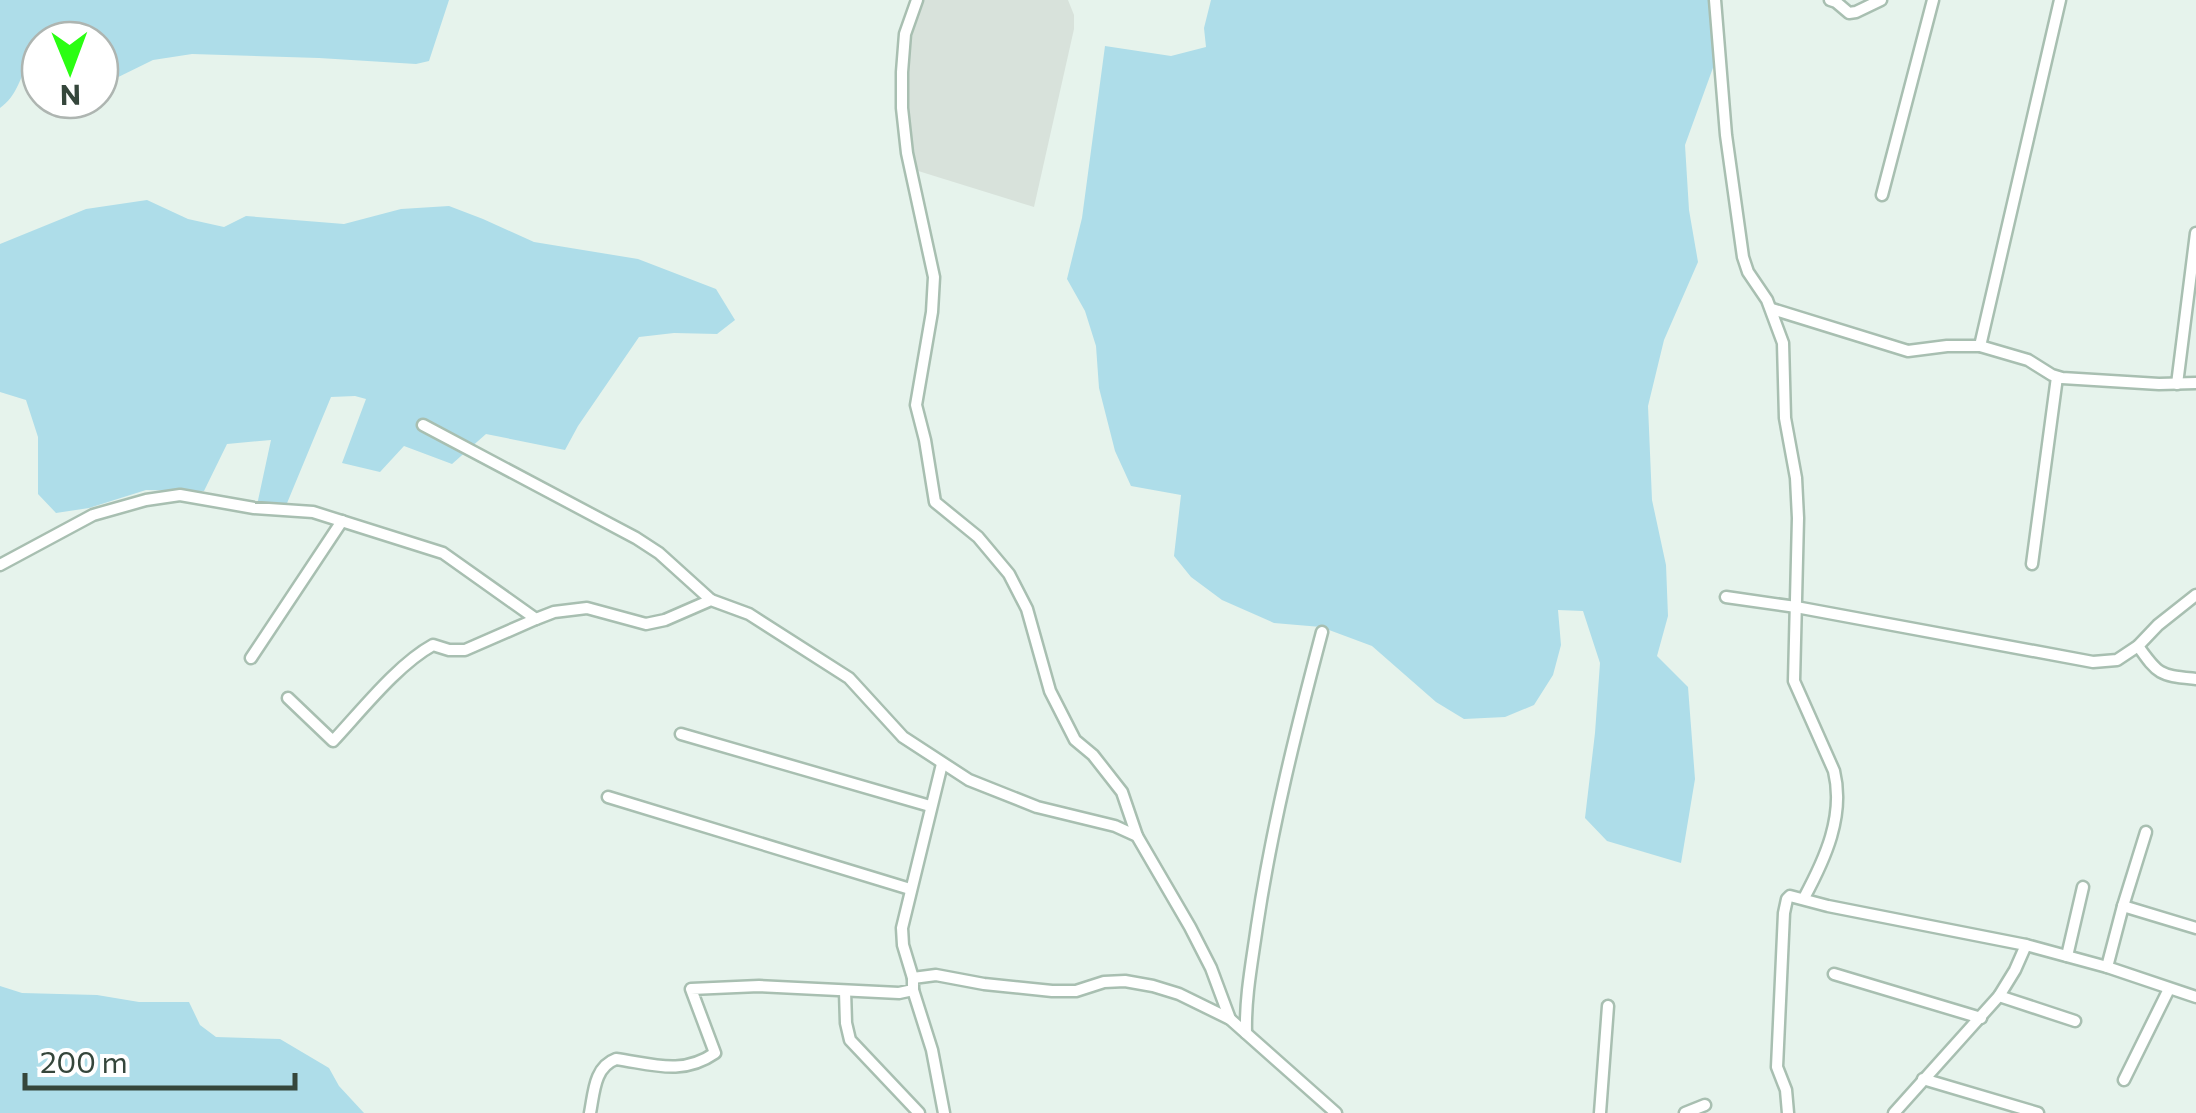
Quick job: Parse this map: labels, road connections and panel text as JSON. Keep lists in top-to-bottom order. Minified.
{"scale_bar":"200 m","north":"bottom"}
